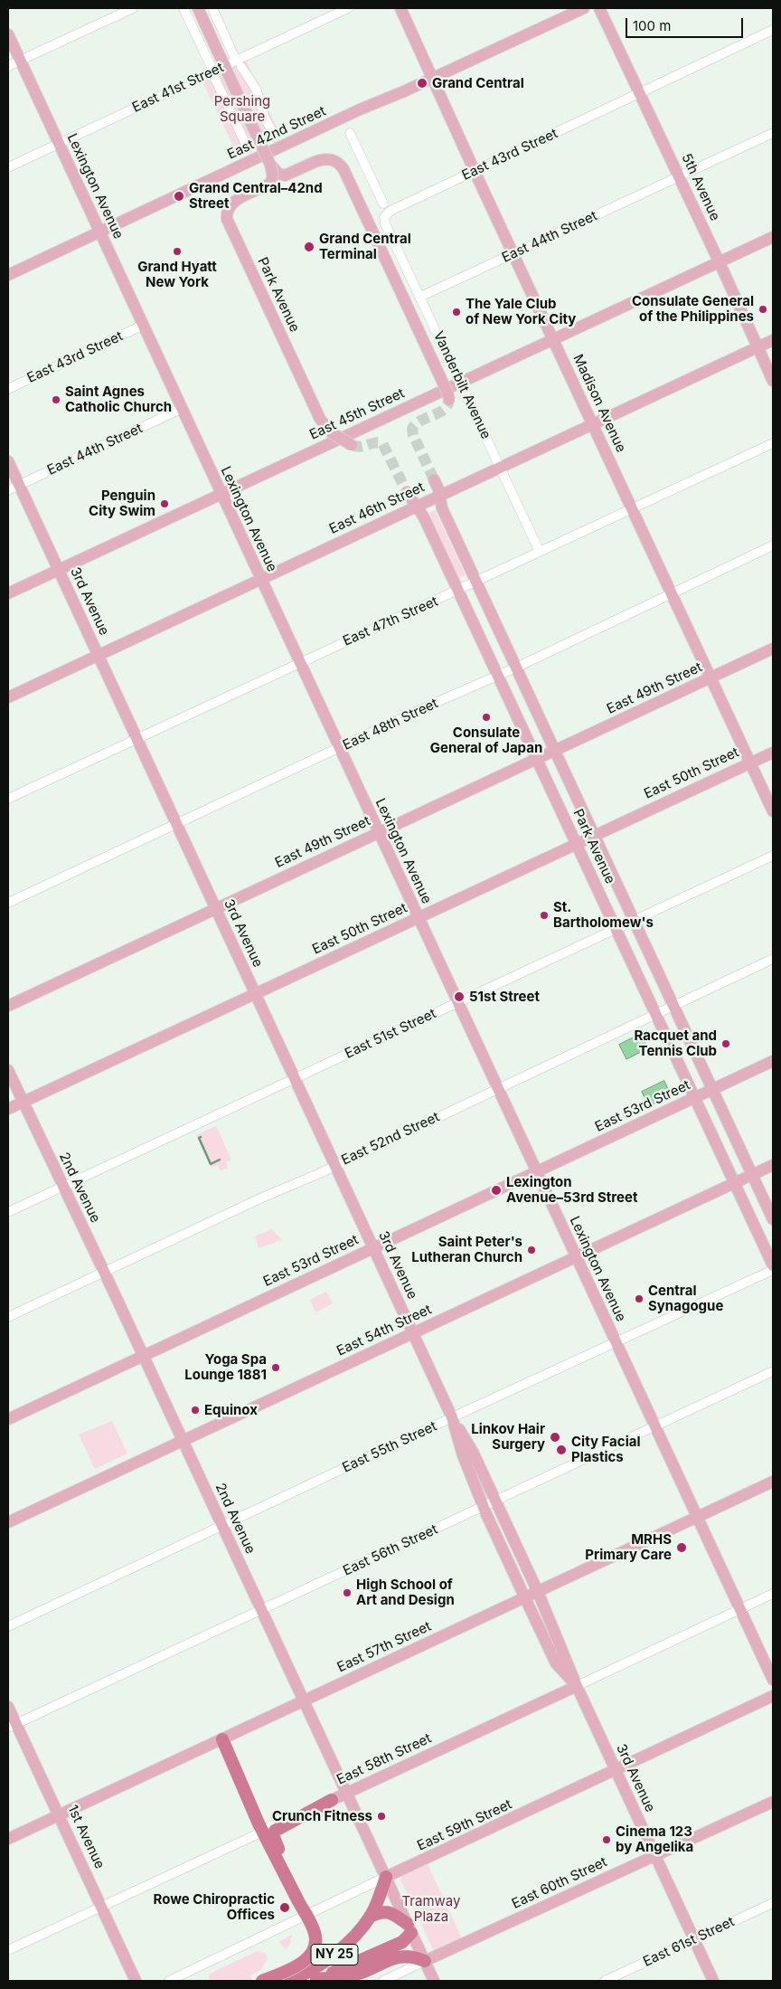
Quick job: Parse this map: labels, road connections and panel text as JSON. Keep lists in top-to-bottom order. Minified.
{"streets":{"highway":["NY 25"],"main road":["East 42nd Street","Lexington Avenue","5th Avenue","Park Avenue","Madison Avenue","East 45th Street","East 46th Street","3rd Avenue","East 49th Street","East 50th Street","East 53rd Street","2nd Avenue","East 54th Street","East 57th Street","East 58th Street","East 59th Street","1st Avenue","East 60th Street"],"street":["East 41st Street","East 43rd Street","East 44th Street","Vanderbilt Avenue","East 47th Street","East 48th Street","East 51st Street","East 52nd Street","East 55th Street","East 56th Street","East 61st Street"]},"crossings":[["East 41st Street","Lexington Avenue"],["East 42nd Street","Lexington Avenue"],["East 42nd Street","Madison Avenue"],["East 43rd Street","Lexington Avenue"],["East 43rd Street","5th Avenue"],["East 43rd Street","Vanderbilt Avenue"],["East 43rd Street","Madison Avenue"],["Lexington Avenue","East 44th Street"],["Lexington Avenue","East 45th Street"],["Lexington Avenue","East 46th Street"],["Lexington Avenue","East 47th Street"],["Lexington Avenue","East 49th Street"],["Lexington Avenue","East 48th Street"],["Lexington Avenue","East 50th Street"],["Lexington Avenue","East 51st Street"],["Lexington Avenue","East 53rd Street"],["Lexington Avenue","East 52nd Street"],["Lexington Avenue","East 54th Street"],["Lexington Avenue","East 55th Street"],["Lexington Avenue","East 56th Street"],["Lexington Avenue","East 57th Street"],["Lexington Avenue","East 58th Street"],["5th Avenue","East 44th Street"],["5th Avenue","East 45th Street"],["5th Avenue","East 46th Street"],["East 44th Street","Vanderbilt Avenue"],["East 44th Street","Madison Avenue"],["East 44th Street","3rd Avenue"],["Park Avenue","East 46th Street"],["Park Avenue","East 47th Street"],["Park Avenue","East 49th Street"],["Park Avenue","East 48th Street"],["Park Avenue","East 50th Street"],["Park Avenue","East 51st Street"],["Park Avenue","East 53rd Street"],["Park Avenue","East 52nd Street"],["Park Avenue","East 54th Street"],["Vanderbilt Avenue","East 45th Street"],["Vanderbilt Avenue","East 46th Street"],["Vanderbilt Avenue","East 47th Street"],["Madison Avenue","East 45th Street"],["Madison Avenue","East 46th Street"],["Madison Avenue","East 47th Street"],["Madison Avenue","East 49th Street"],["Madison Avenue","East 48th Street"],["Madison Avenue","East 50th Street"],["East 45th Street","3rd Avenue"],["East 46th Street","3rd Avenue"],["3rd Avenue","East 47th Street"],["3rd Avenue","East 49th Street"],["3rd Avenue","East 48th Street"],["3rd Avenue","East 50th Street"],["3rd Avenue","East 51st Street"],["3rd Avenue","East 53rd Street"],["3rd Avenue","East 52nd Street"],["3rd Avenue","East 54th Street"],["3rd Avenue","East 55th Street"],["3rd Avenue","East 56th Street"],["3rd Avenue","East 57th Street"],["3rd Avenue","East 58th Street"],["3rd Avenue","East 59th Street"],["3rd Avenue","East 60th Street"],["3rd Avenue","East 61st Street"],["East 50th Street","2nd Avenue"],["East 51st Street","2nd Avenue"],["East 53rd Street","2nd Avenue"],["East 52nd Street","2nd Avenue"],["2nd Avenue","East 54th Street"],["2nd Avenue","East 55th Street"],["2nd Avenue","East 56th Street"],["2nd Avenue","East 57th Street"],["2nd Avenue","East 58th Street"],["2nd Avenue","East 59th Street"],["2nd Avenue","East 60th Street"],["2nd Avenue","NY 25"],["East 56th Street","1st Avenue"],["East 57th Street","1st Avenue"],["East 58th Street","1st Avenue"],["East 59th Street","NY 25"],["East 60th Street","NY 25"]],"parks":["Pershing Square","Tramway Plaza"],"places":["Grand Central","Grand Central–42nd Street","Grand Central Terminal","Grand Hyatt New York","Consulate General of the Philippines","The Yale Club of New York City","Saint Agnes Catholic Church","Penguin City Swim","Consulate General of Japan","St. Bartholomew's","51st Street","Racquet and Tennis Club","Lexington Avenue–53rd Street","Saint Peter's Lutheran Church","Central Synagogue","Yoga Spa Lounge 1881","Equinox","Linkov Hair Surgery","City Facial Plastics","MRHS Primary Care","High School of Art and Design","Crunch Fitness","Cinema 123 by Angelika","Rowe Chiropractic Offices"],"scale_bar":"100 m"}
